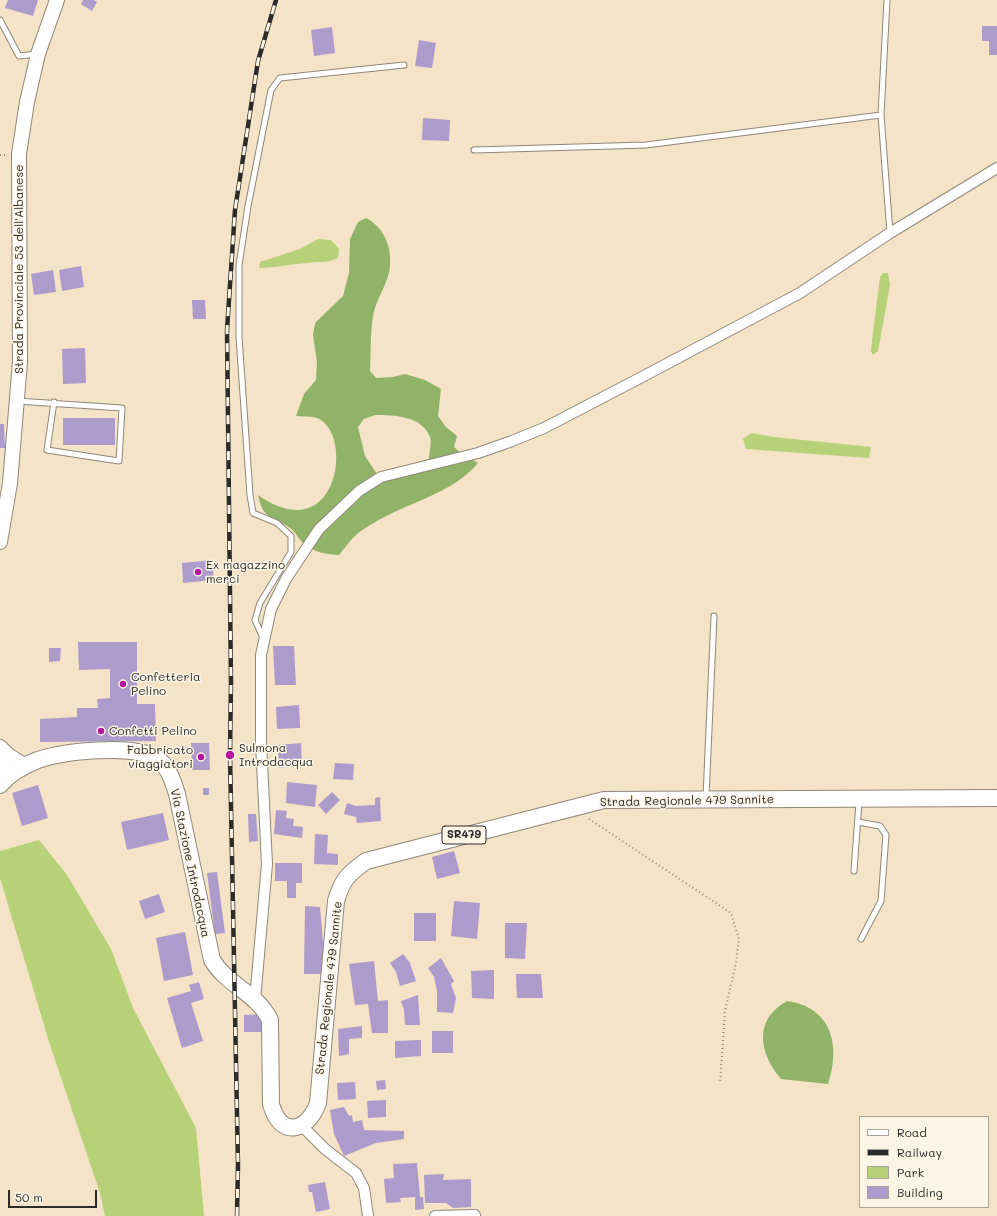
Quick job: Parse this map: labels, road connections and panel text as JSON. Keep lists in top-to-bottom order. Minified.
{"streets":{"main road":["Strada Provinciale 53 dell'Albanese","Strada Regionale 479 Sannite","SR479","Via Stazione Introdacqua"]},"places":["Ex magazzino merci","Confetteria Pelino","Confetti Pelino","Sulmona Introdacqua","Fabbricato viaggiatori"],"legend":["Road","Railway","Park","Building"],"scale_bar":"50 m"}
